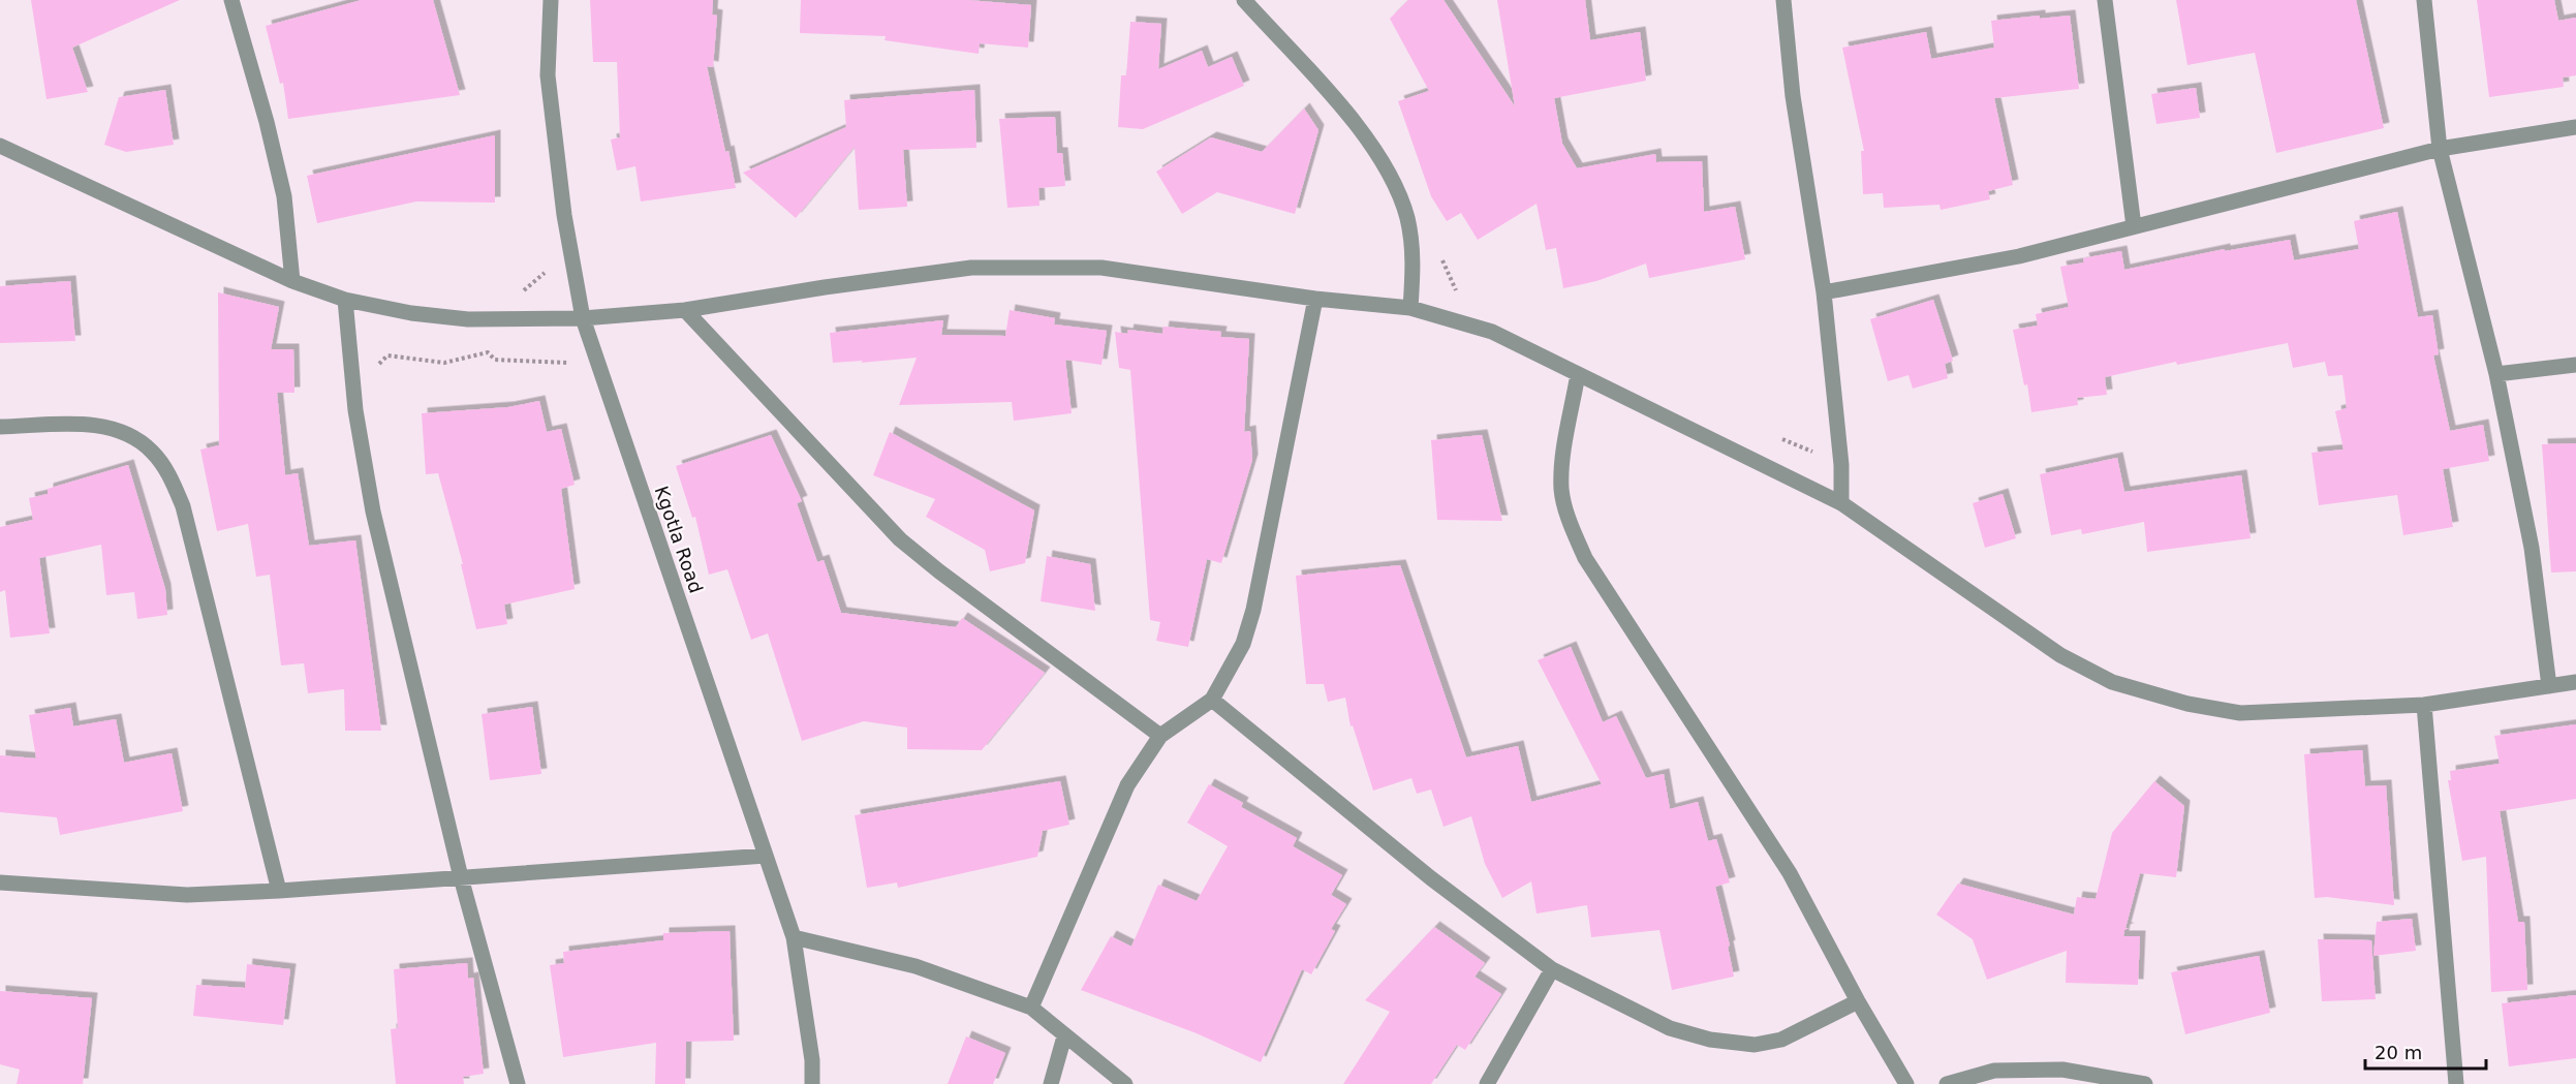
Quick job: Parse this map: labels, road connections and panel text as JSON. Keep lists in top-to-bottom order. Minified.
{"streets":{"street":["Kgotla Road"]},"scale_bar":"20 m"}
